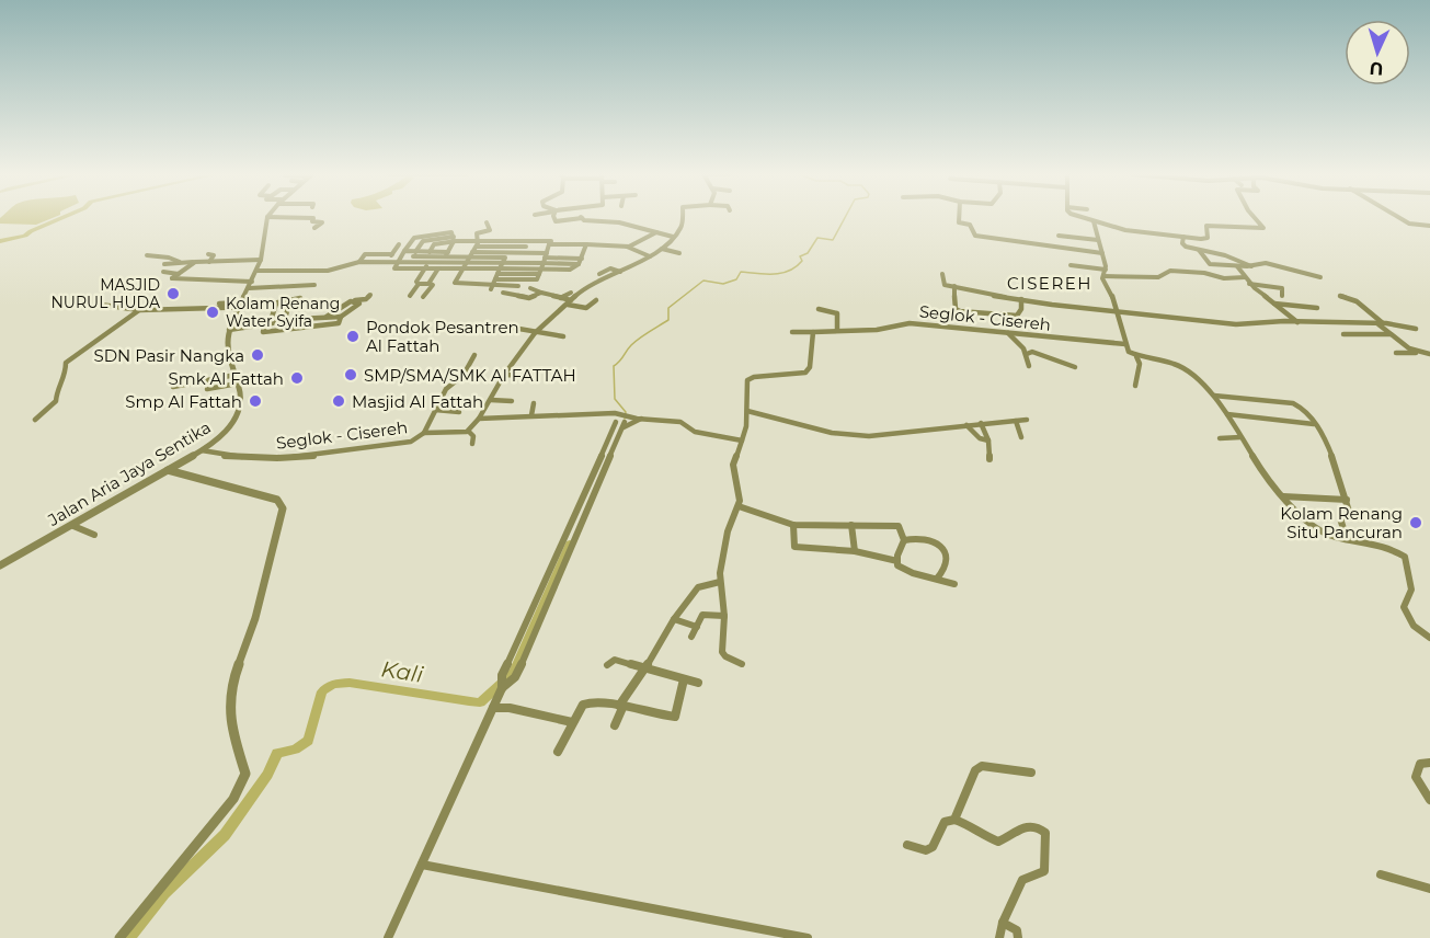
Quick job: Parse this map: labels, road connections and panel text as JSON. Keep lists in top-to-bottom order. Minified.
{"streets":{"street":["Seglok - Cisereh","Jalan Aria Jaya Sentika"]},"crossings":[["Seglok - Cisereh","Jalan Aria Jaya Sentika"]],"districts":["CISEREH"],"water":["Kali"],"places":["MASJID NURUL HUDA","Kolam Renang Water Syifa","Pondok Pesantren Al Fattah","SDN Pasir Nangka","SMP/SMA/SMK Al FATTAH","Smk Al Fattah","Smp Al Fattah","Masjid Al Fattah","Kolam Renang Situ Pancuran"],"north":"bottom"}
